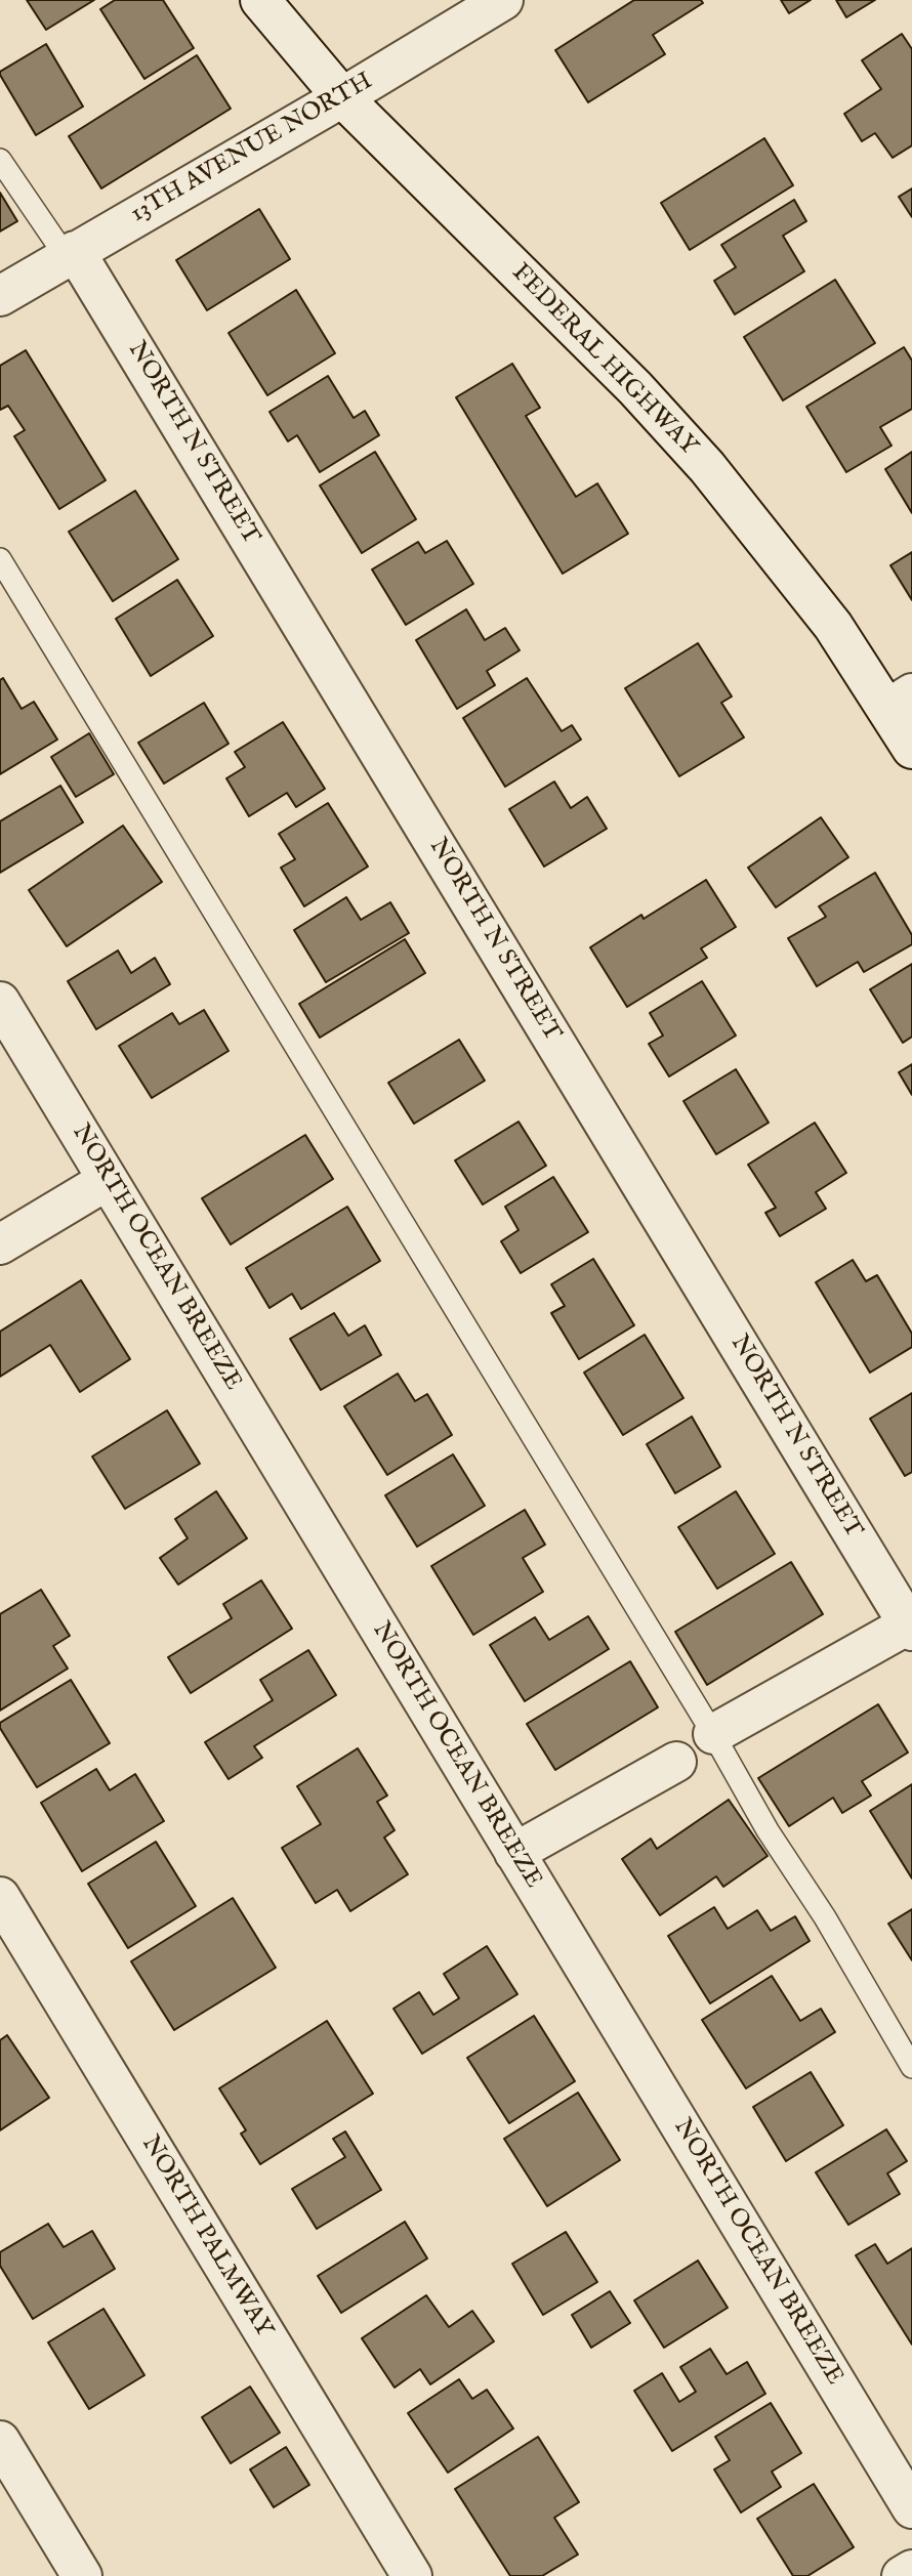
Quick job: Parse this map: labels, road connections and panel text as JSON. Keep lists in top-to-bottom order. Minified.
{"streets":{"street":["13TH AVENUE NORTH","FEDERAL HIGHWAY","NORTH N STREET","NORTH OCEAN BREEZE","NORTH PALMWAY"]},"crossings":[["13TH AVENUE NORTH","FEDERAL HIGHWAY"],["13TH AVENUE NORTH","NORTH N STREET"]]}
